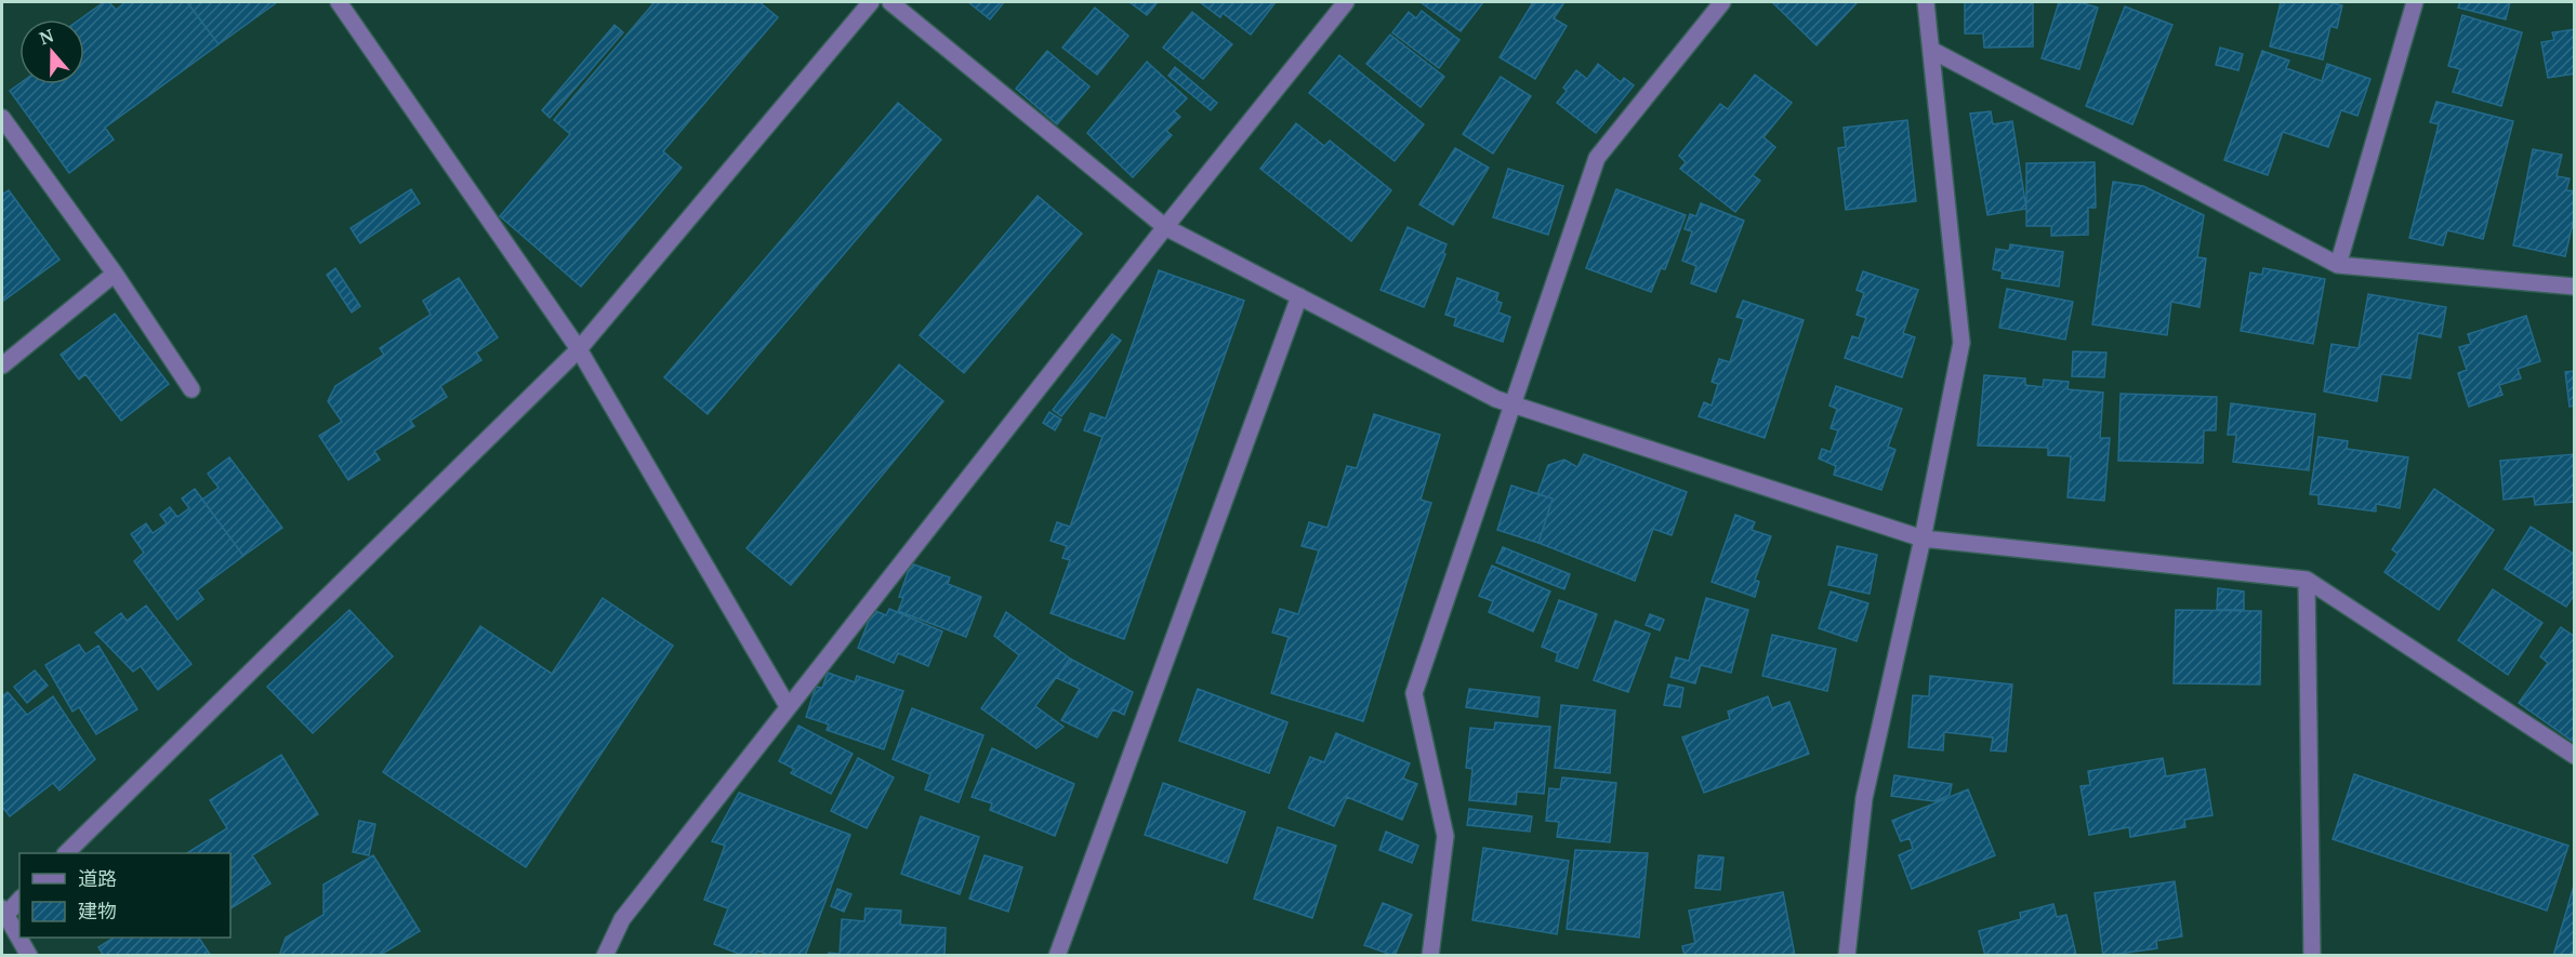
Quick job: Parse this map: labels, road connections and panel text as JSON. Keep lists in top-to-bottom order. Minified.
{"legend":["道路","建物"],"north":"top"}
